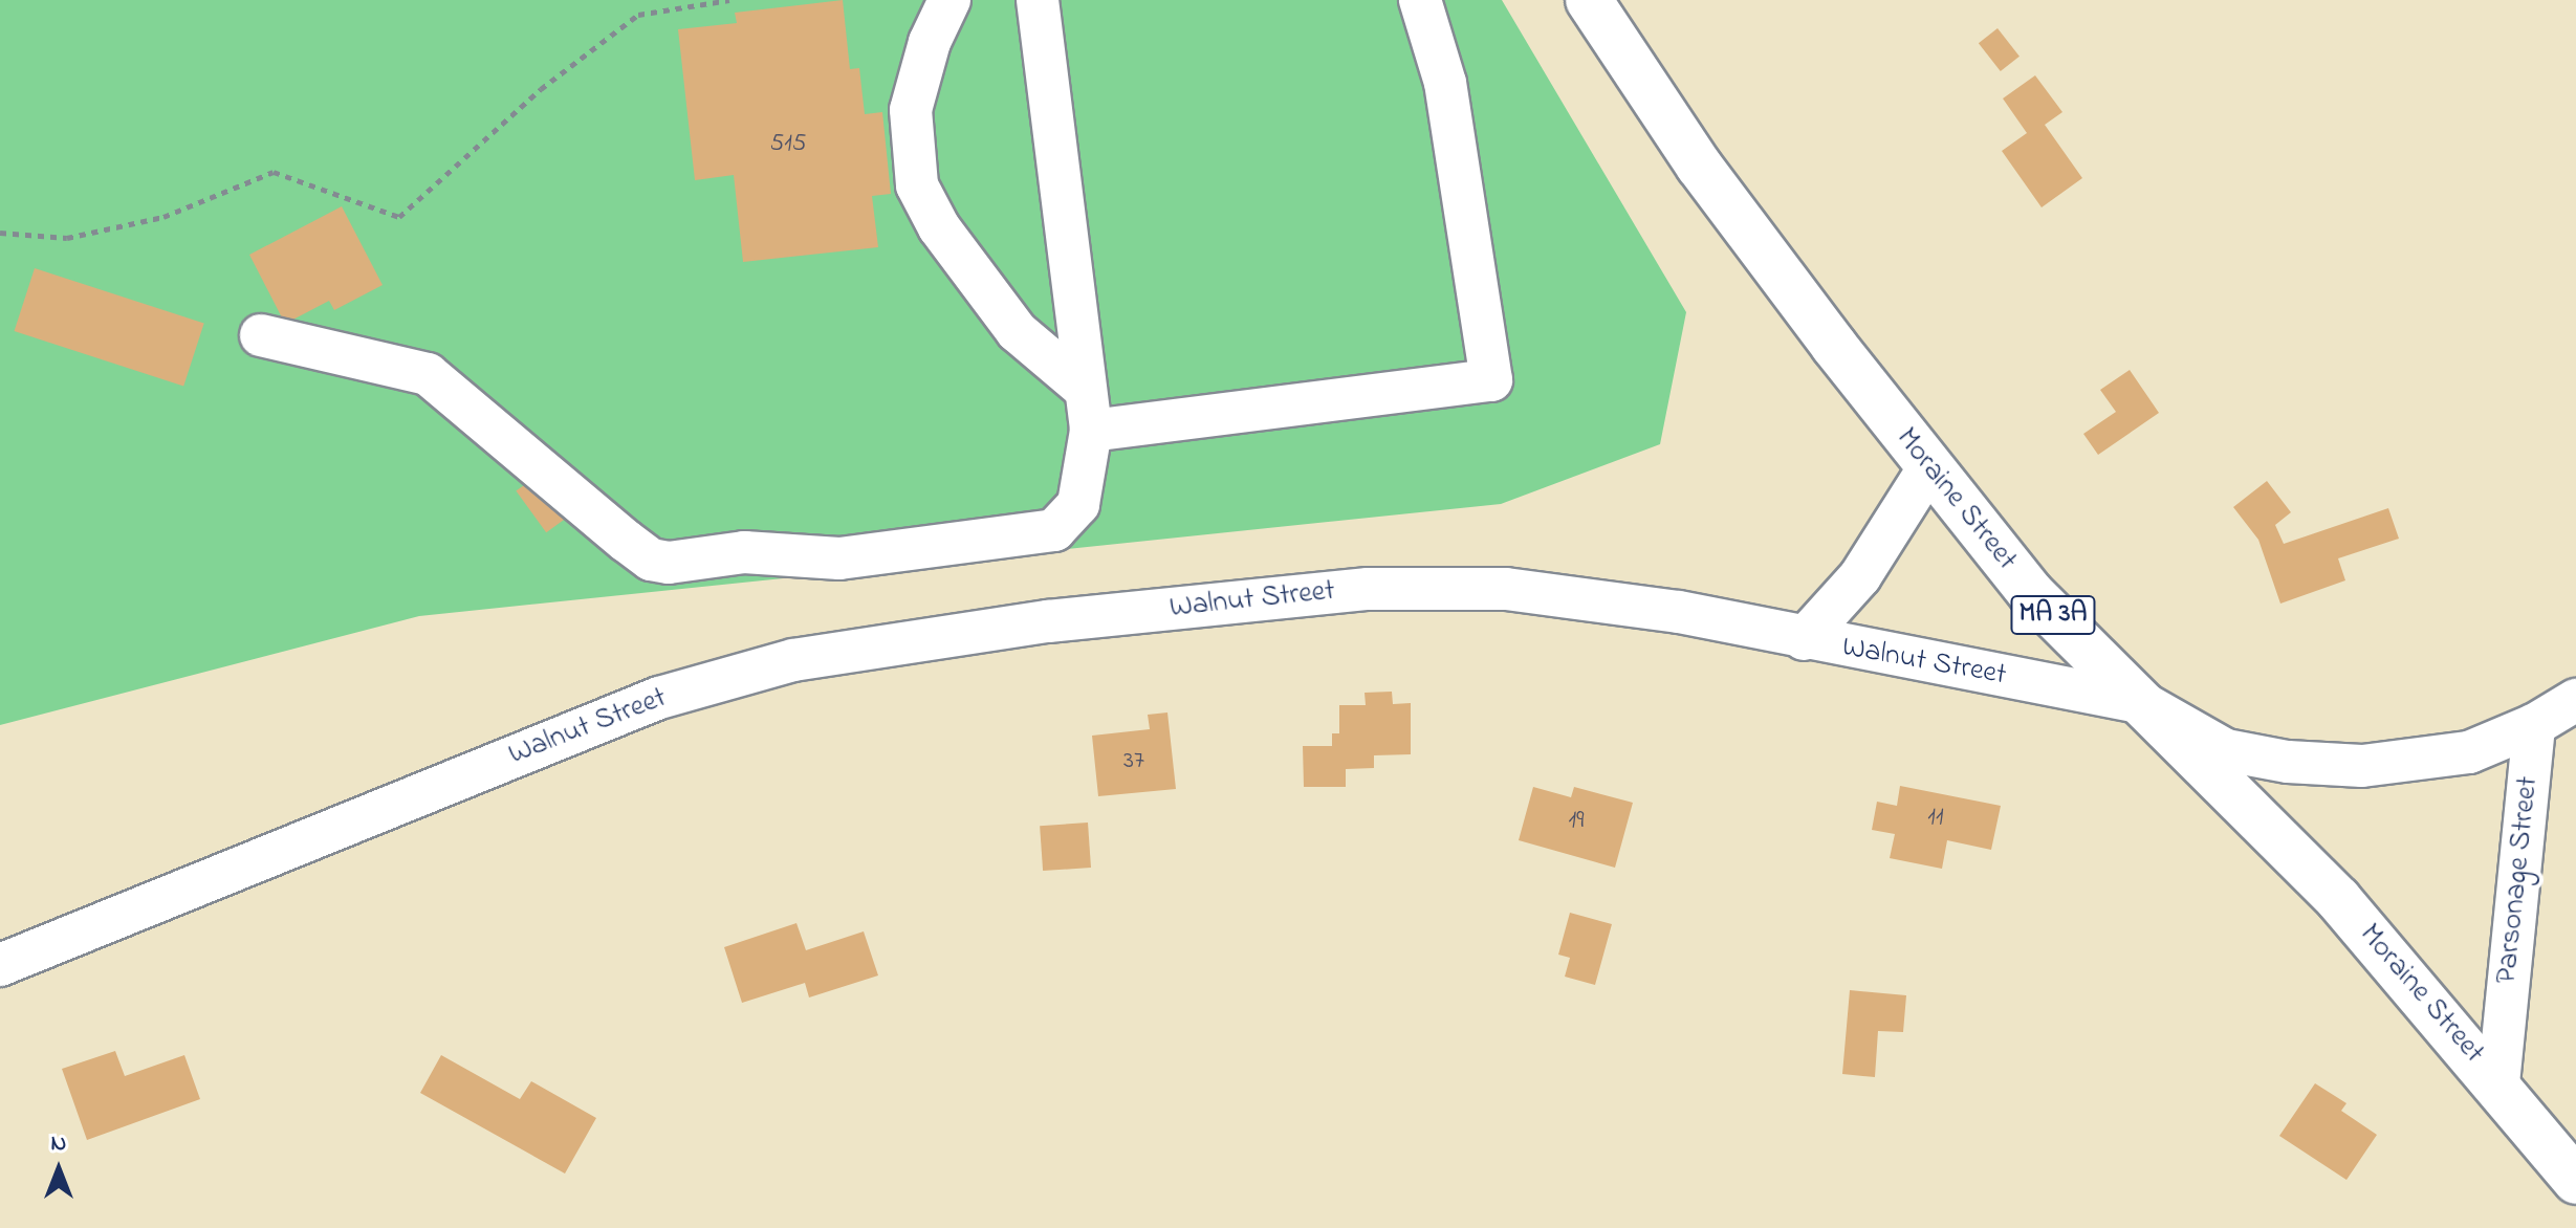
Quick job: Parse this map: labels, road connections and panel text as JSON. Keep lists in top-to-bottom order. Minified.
{"streets":{"main road":["Moraine Street","MA 3A"],"street":["Walnut Street","Parsonage Street"]},"crossings":[["Moraine Street","Walnut Street"],["Moraine Street","Parsonage Street"],["Walnut Street","Parsonage Street"]],"house_numbers":["515","37","11","19"],"north":"top"}
